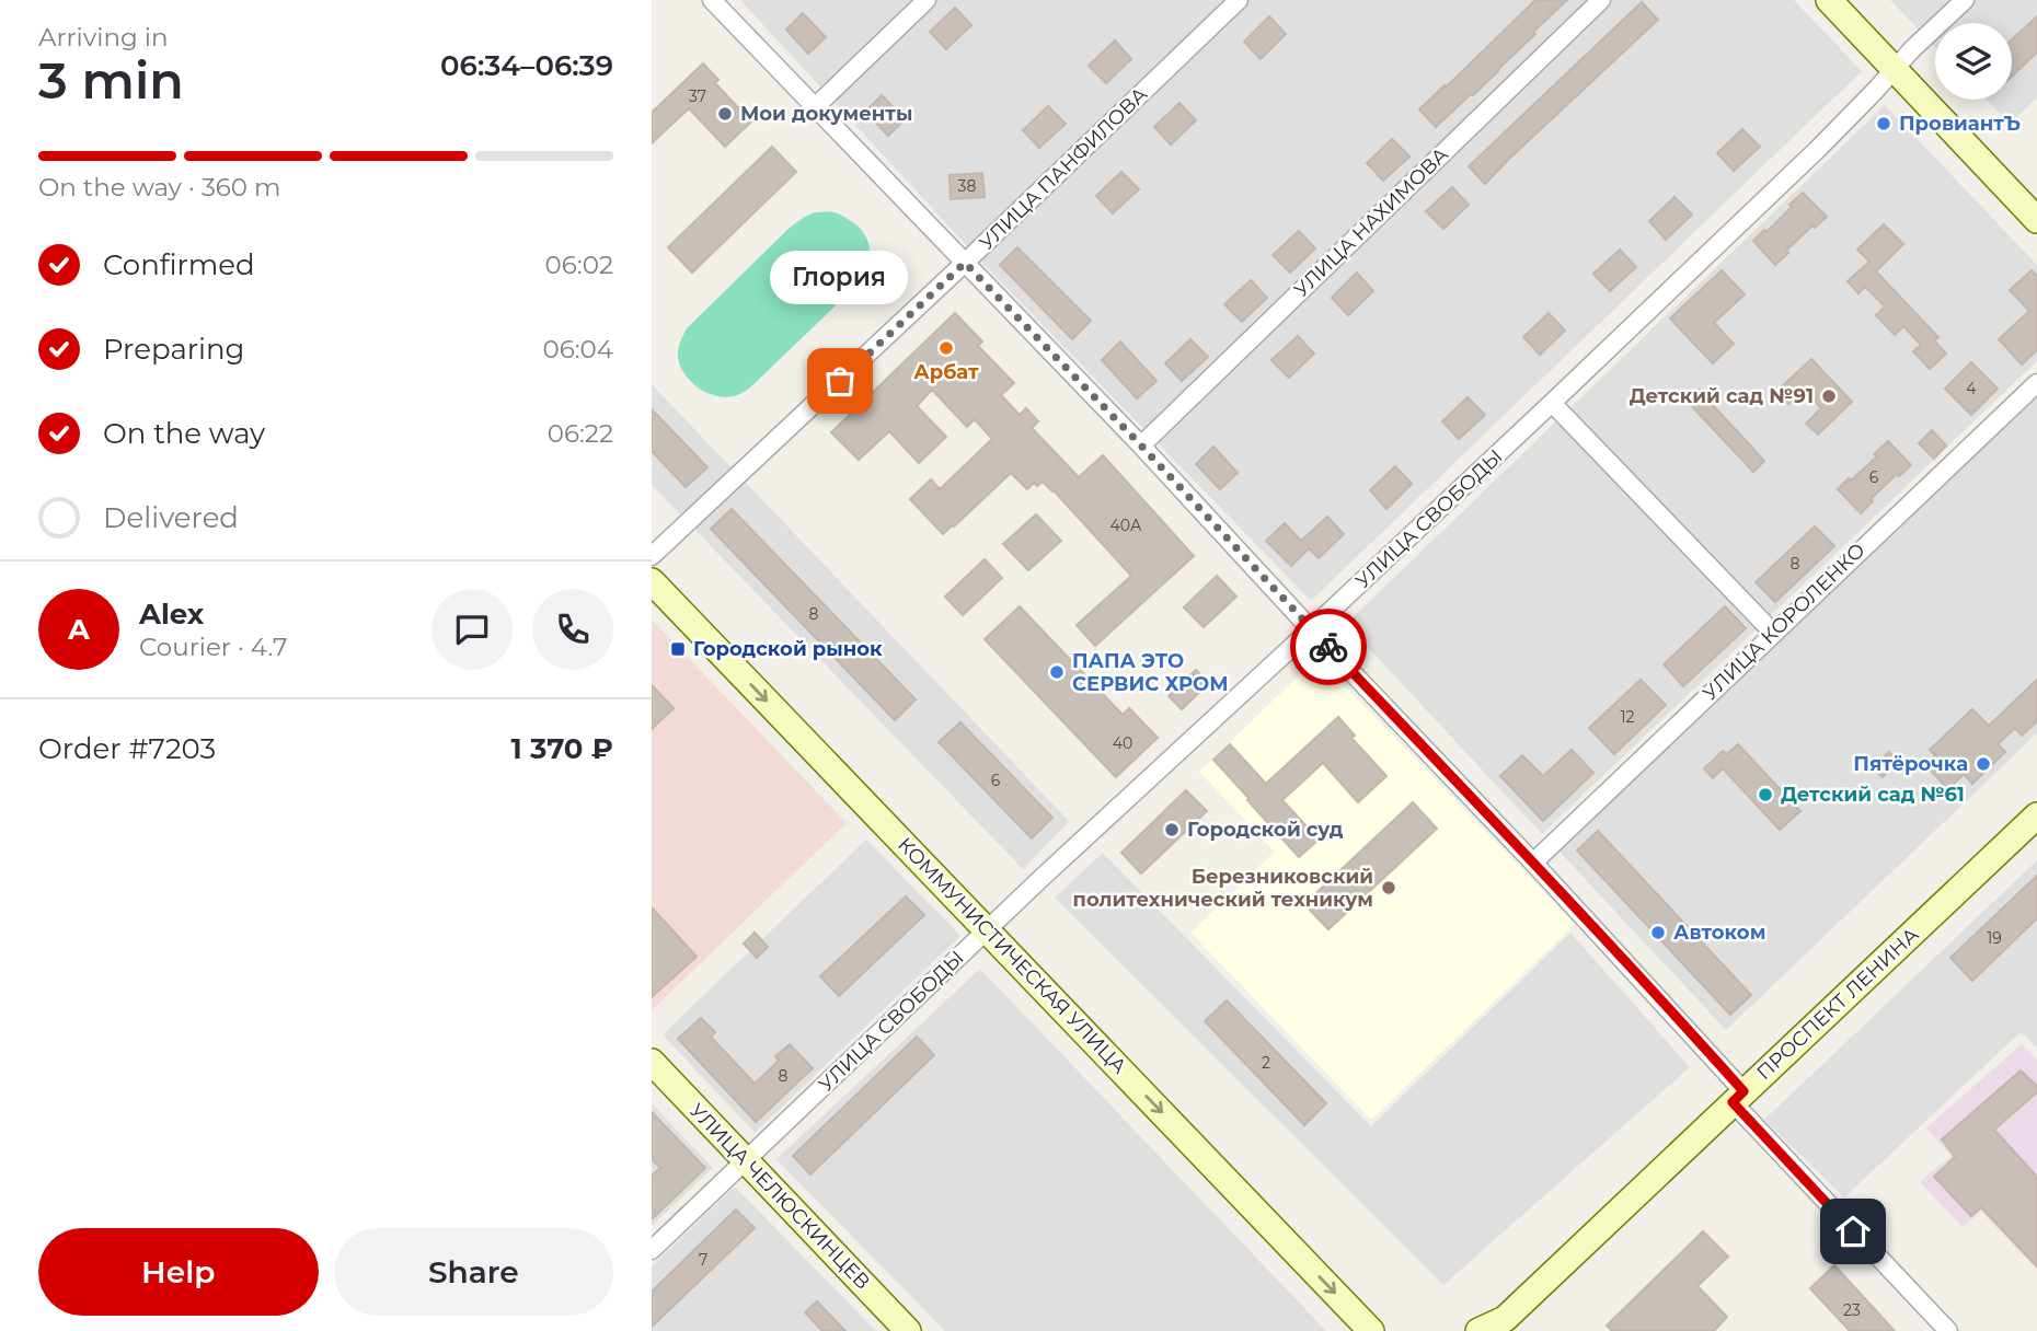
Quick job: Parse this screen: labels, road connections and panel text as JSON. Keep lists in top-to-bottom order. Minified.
{"streets":{"main road":["КОММУНИСТИЧЕСКАЯ УЛИЦА","ПРОСПЕКТ ЛЕНИНА","УЛИЦА ЧЕЛЮСКИНЦЕВ"],"street":["УЛИЦА ПАНФИЛОВА","УЛИЦА НАХИМОВА","УЛИЦА СВОБОДЫ","УЛИЦА КОРОЛЕНКО"]},"crossings":[["УЛИЦА СВОБОДЫ","КОММУНИСТИЧЕСКАЯ УЛИЦА"],["УЛИЦА СВОБОДЫ","УЛИЦА ЧЕЛЮСКИНЦЕВ"]],"one_way":["КОММУНИСТИЧЕСКАЯ УЛИЦА"],"places":{"other":["Мои документы","ПровиантЪ","Арбат","Глория","Детский сад №91","ПАПА ЭТО СЕРВИС ХРОМ","Пятёрочка","Детский сад №61","Городской суд","Березниковский политехнический техникум","Автоком"],"transit":["Городской рынок"]},"house_numbers":["37","38","4","6","40А","8","8","12","40","6","19","2","8","7","23"],"page":{"heading":["3 min","Arriving in","06:34–06:39"],"panel":["Alex","Courier · 4.7","Order #7203","1 370 ₽"],"bar":"On the way · 360 m","list":[["Confirmed","06:02"],["Preparing","06:04"],["On the way","06:22"],"Delivered"],"bubble":"Глория","round":"A","buttons":["Help","Share"]}}
